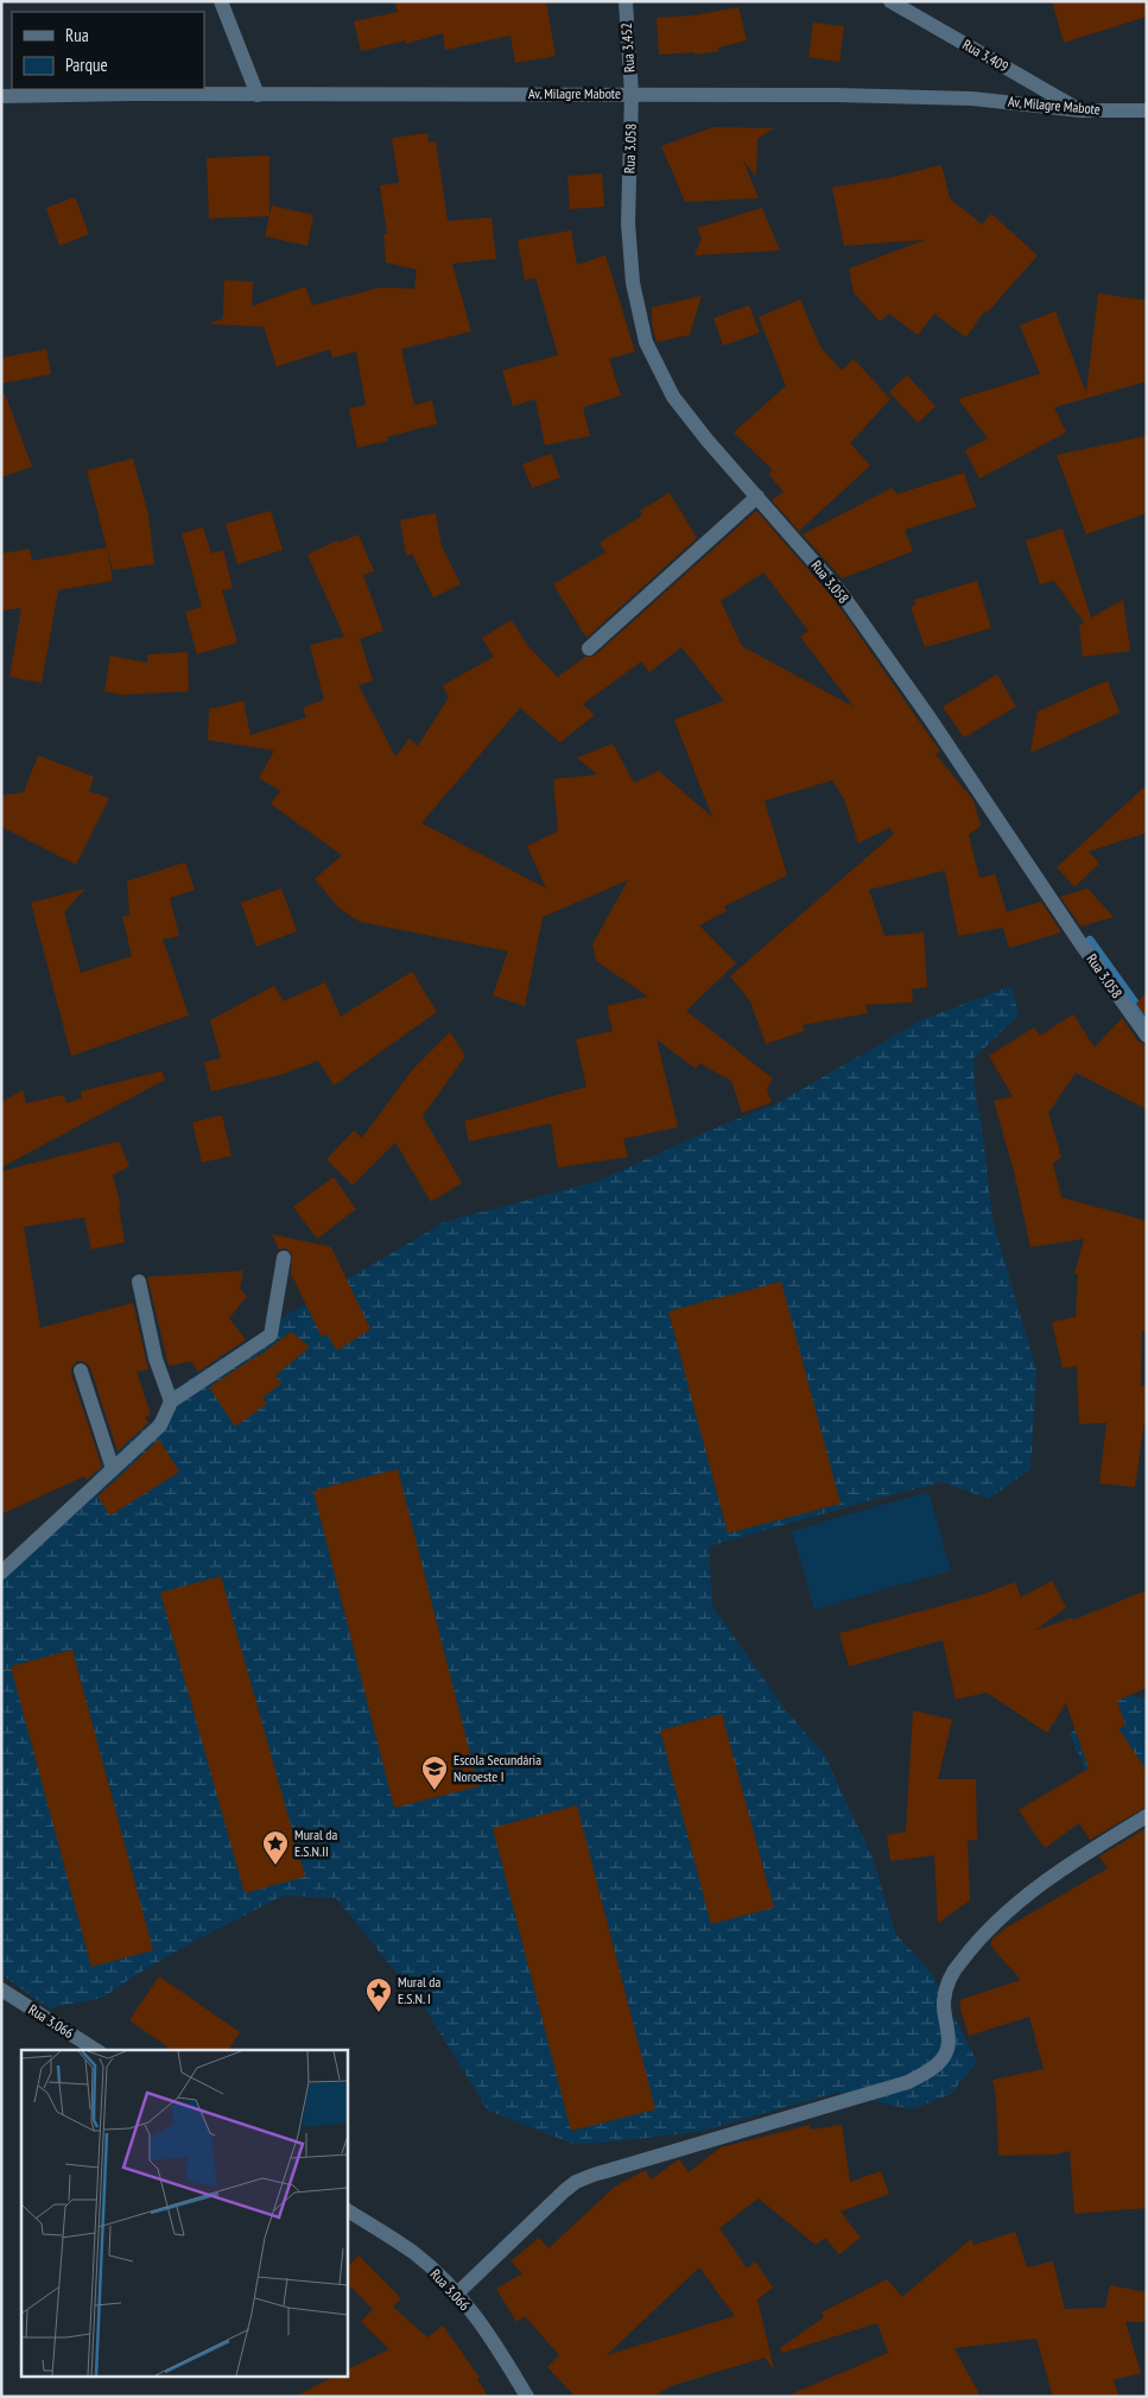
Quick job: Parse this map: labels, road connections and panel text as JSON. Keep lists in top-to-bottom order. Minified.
{"streets":{"street":["Rua 3.452","Rua 3.409","Av. Milagre Mabote","Rua 3.058","Rua 3.066"]},"crossings":[["Rua 3.452","Av. Milagre Mabote"],["Rua 3.452","Rua 3.058"],["Rua 3.409","Av. Milagre Mabote"],["Av. Milagre Mabote","Rua 3.058"]],"places":{"school or university":["Escola Secundária Noroeste I"],"place":["Mural da E.S.N.II","Mural da E.S.N. I"]},"legend":["Rua","Parque"]}
